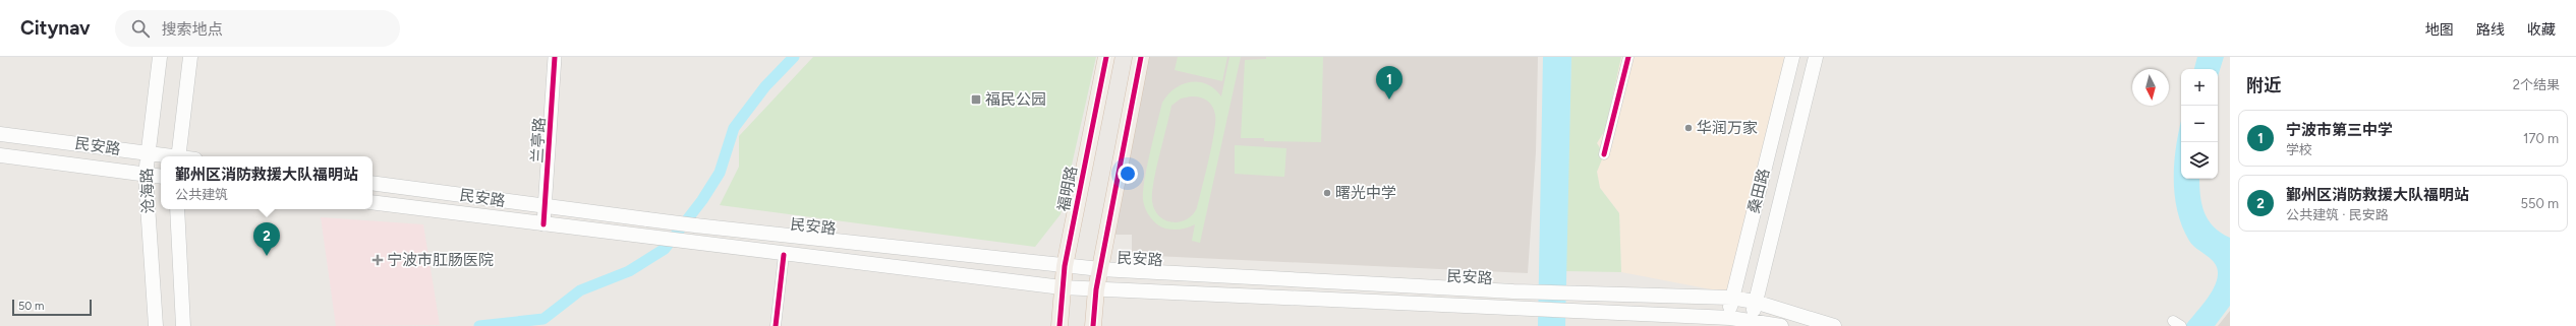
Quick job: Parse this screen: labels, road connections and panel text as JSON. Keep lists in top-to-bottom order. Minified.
{"streets":{"main road":["民安路","福明路","沧海路","桑田路"],"street":["兰亭路"]},"crossings":[["兰亭路","民安路"],["民安路","福明路"],["民安路","沧海路"],["民安路","桑田路"]],"places":{"transit":["福民公园"],"other":["华润万家","曙光中学"],"health":["宁波市肛肠医院"]},"scale_bar":"50 m","north":"bottom","page":{"header":"Citynav","search":"搜索地点","nav":["地图","路线","收藏"],"heading":["附近","2个结果"],"pins":["1","2"],"map_buttons":["+","−"],"list":[{"mark":"1","name":"宁波市第三中学","note":"学校","value":"170 m"},{"mark":"2","name":"鄞州区消防救援大队福明站","note":"公共建筑 · 民安路","value":"550 m"}],"popup":["鄞州区消防救援大队福明站","公共建筑"],"scale":"50 m"}}
